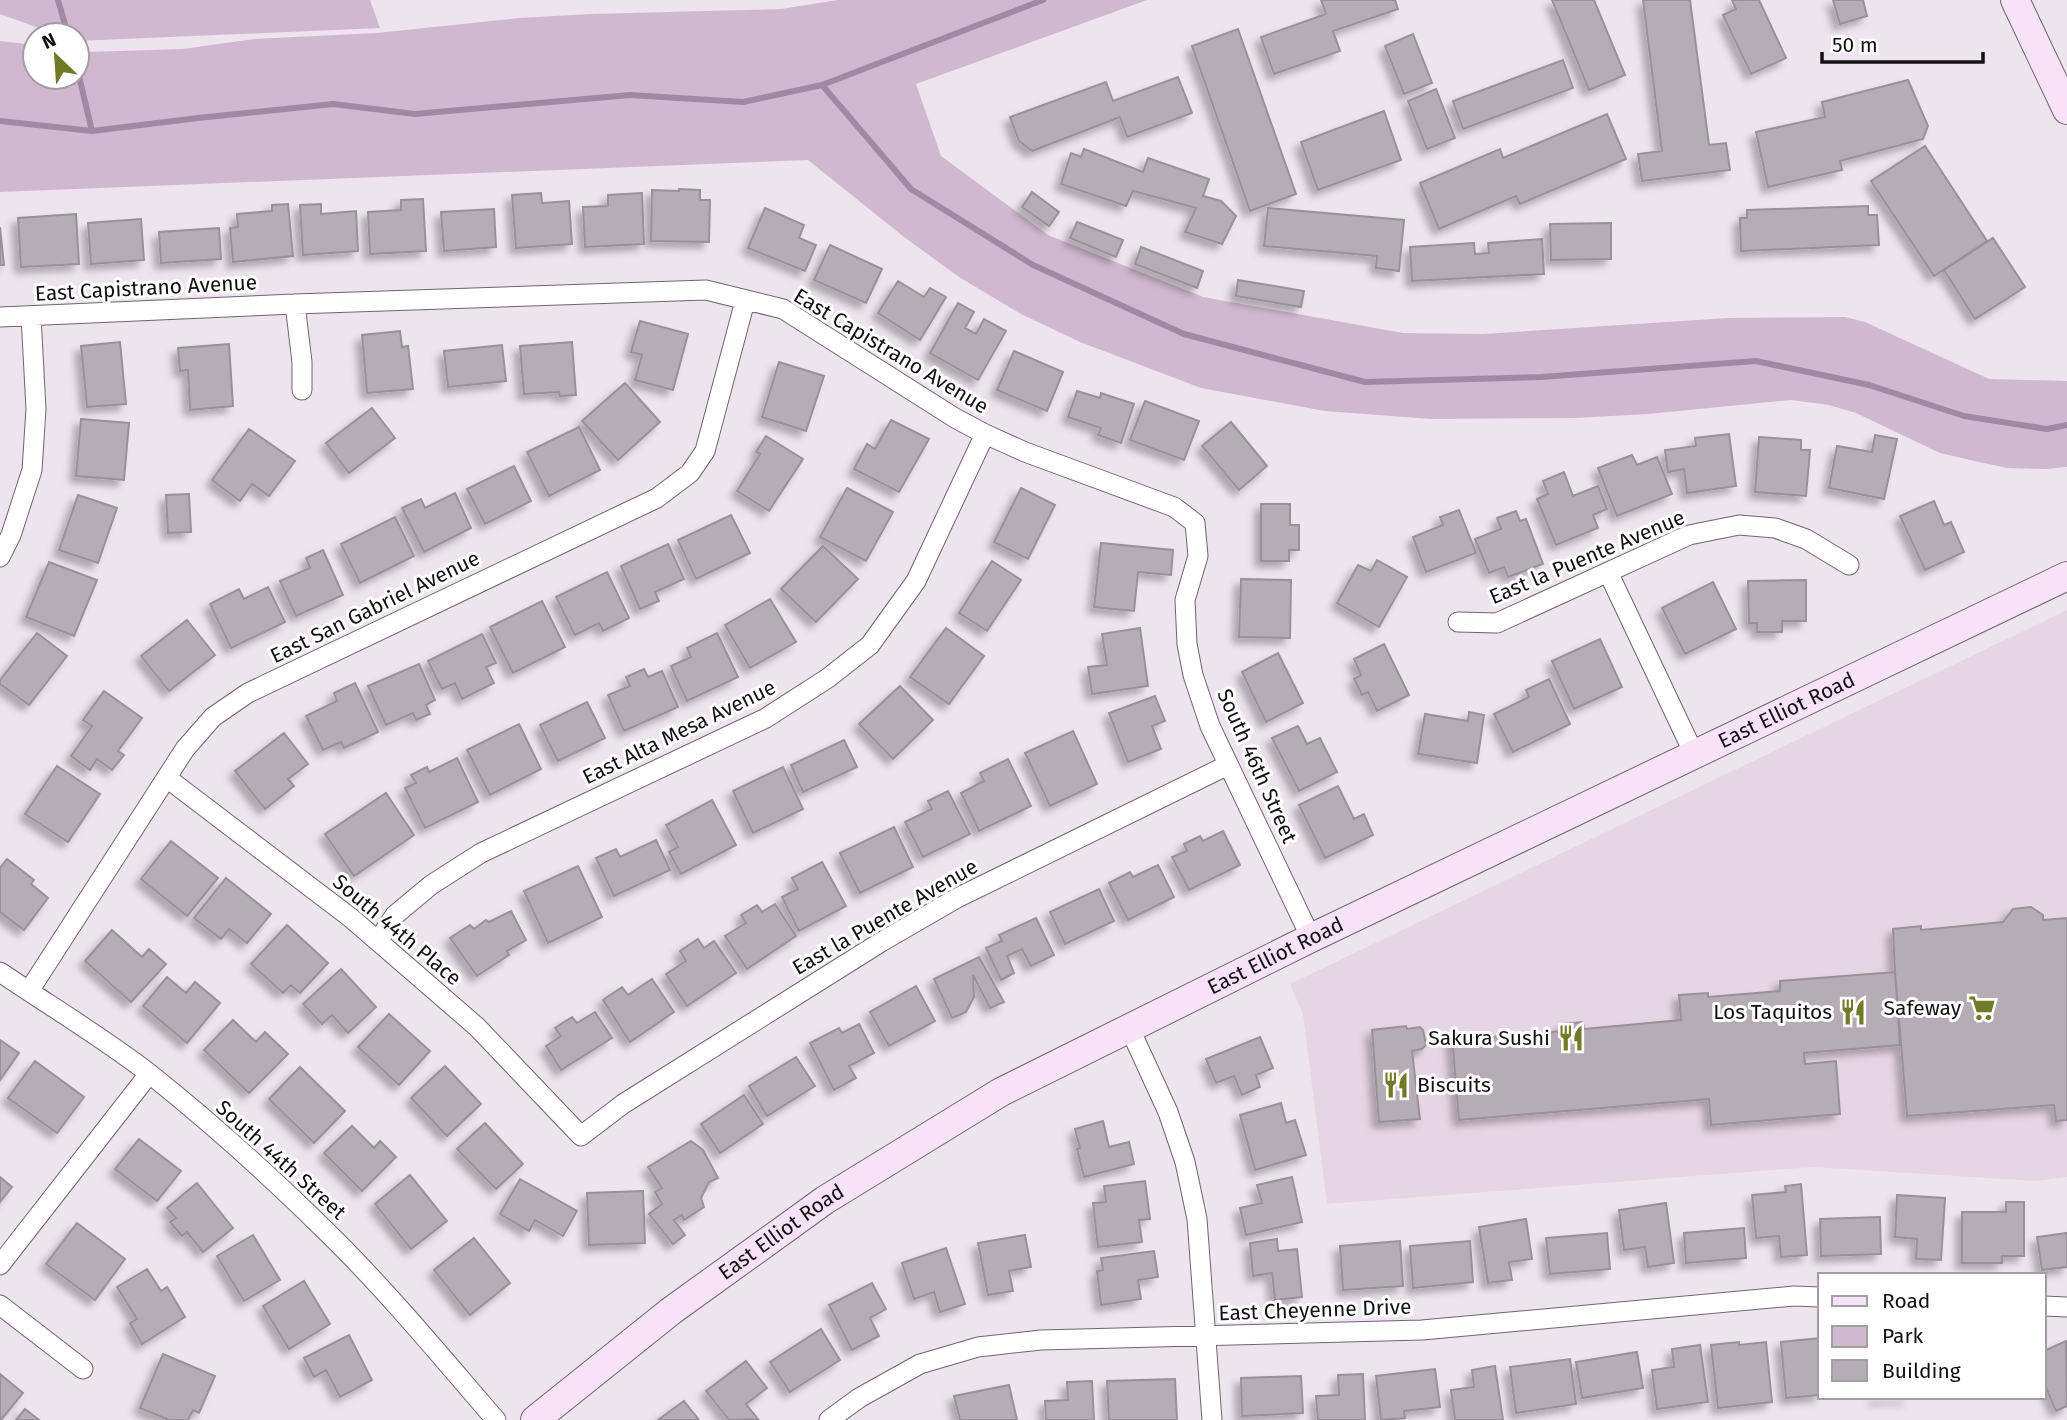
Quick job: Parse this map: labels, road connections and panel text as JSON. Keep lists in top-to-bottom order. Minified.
{"streets":{"main road":["East Elliot Road"],"street":["East Capistrano Avenue","East la Puente Avenue","East San Gabriel Avenue","East Alta Mesa Avenue","South 46th Street","South 44th Place","South 44th Street","East Cheyenne Drive"]},"crossings":[["East Capistrano Avenue","East San Gabriel Avenue"],["East Capistrano Avenue","East Alta Mesa Avenue"],["East Capistrano Avenue","South 46th Street"],["East la Puente Avenue","South 46th Street"],["East la Puente Avenue","South 44th Place"],["East San Gabriel Avenue","South 44th Place"],["East San Gabriel Avenue","South 44th Street"],["East Elliot Road","South 46th Street"],["East Alta Mesa Avenue","South 44th Place"]],"places":{"supermarket":["Safeway"],"restaurant":["Los Taquitos","Sakura Sushi","Biscuits"]},"legend":["Road","Park","Building"],"scale_bar":"50 m","north":"top left"}
